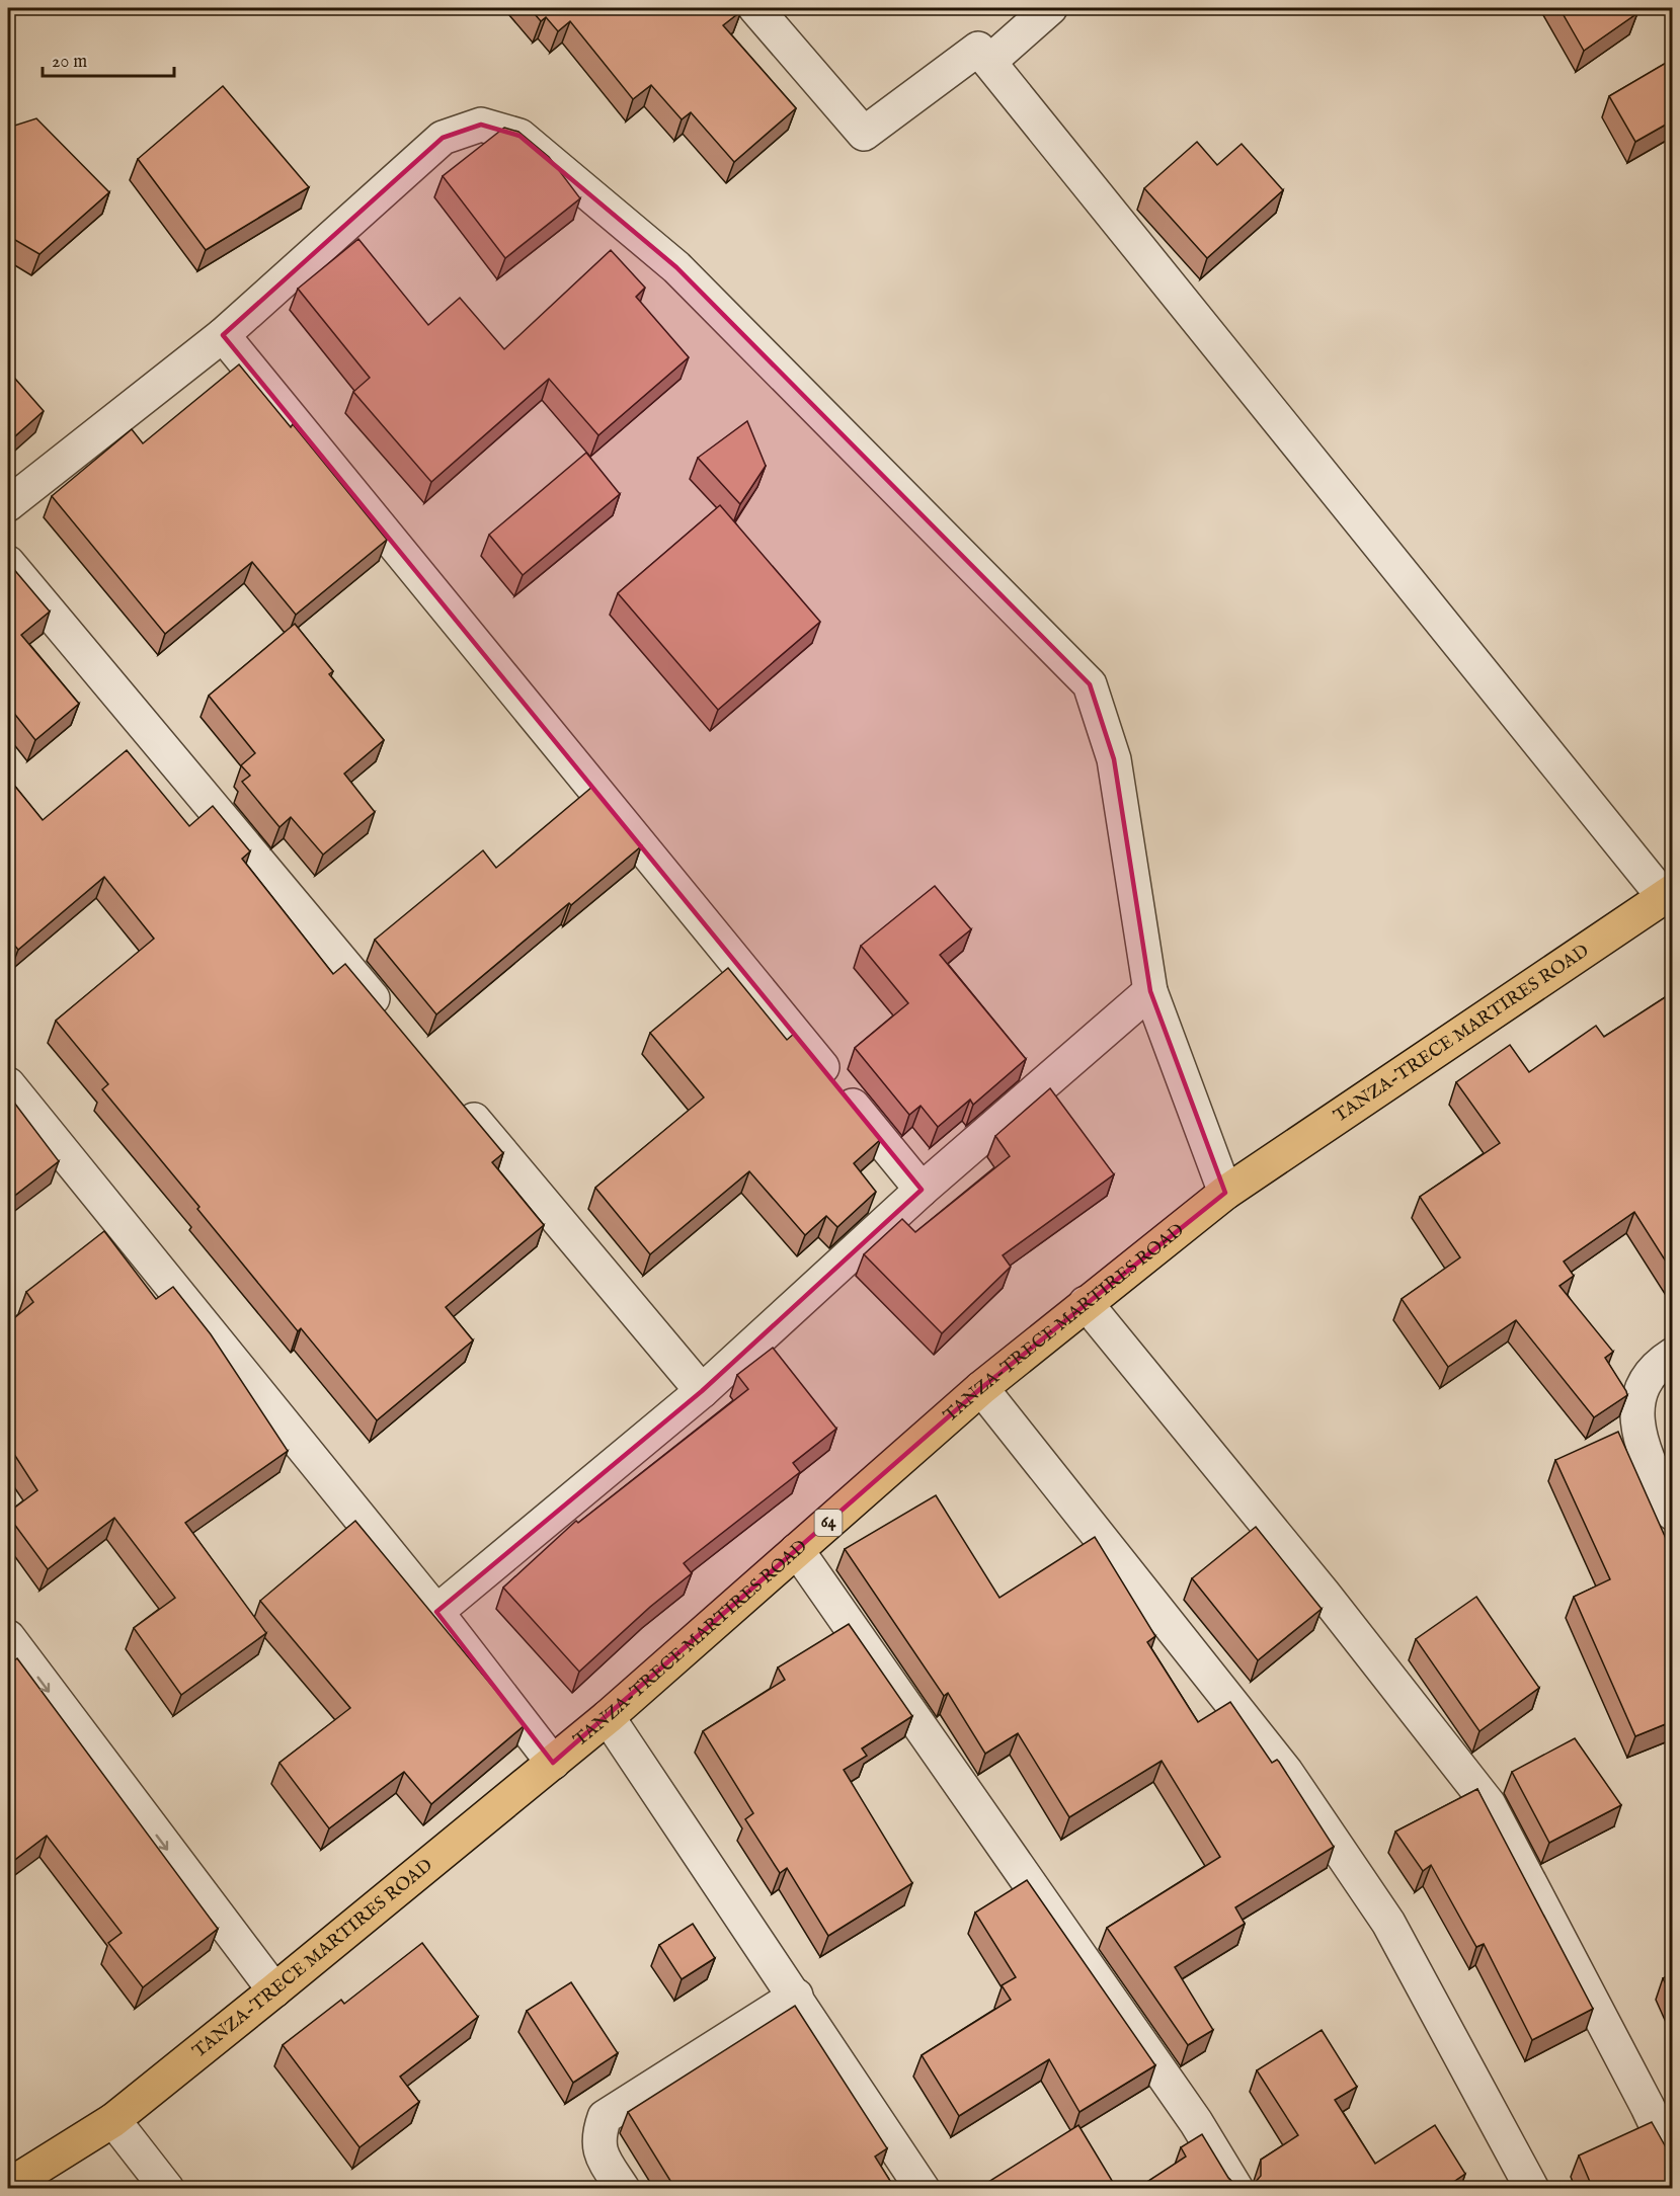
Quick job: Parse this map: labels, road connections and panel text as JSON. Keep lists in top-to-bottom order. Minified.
{"streets":{"main road":["TANZA-TRECE MARTIRES ROAD","64"]},"scale_bar":"20 m"}
